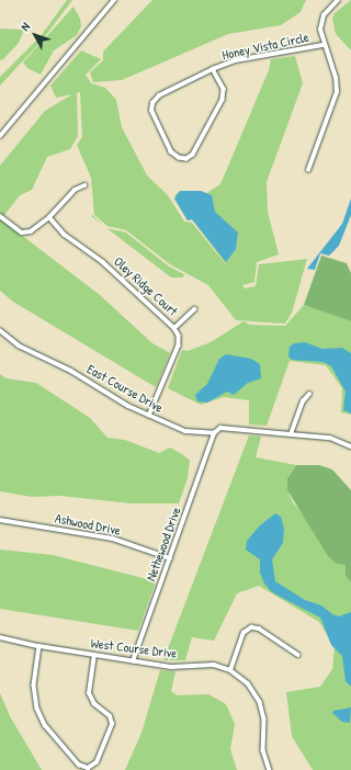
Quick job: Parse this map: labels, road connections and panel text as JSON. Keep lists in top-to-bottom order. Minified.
{"streets":{"street":["Honey Vista Circle","Oley Ridge Court","East Course Drive","Ashwood Drive","Nethewood Drive","West Course Drive"]},"crossings":[["Oley Ridge Court","East Course Drive"],["East Course Drive","Nethewood Drive"],["Ashwood Drive","Nethewood Drive"],["Nethewood Drive","West Course Drive"]],"north":"top left"}
